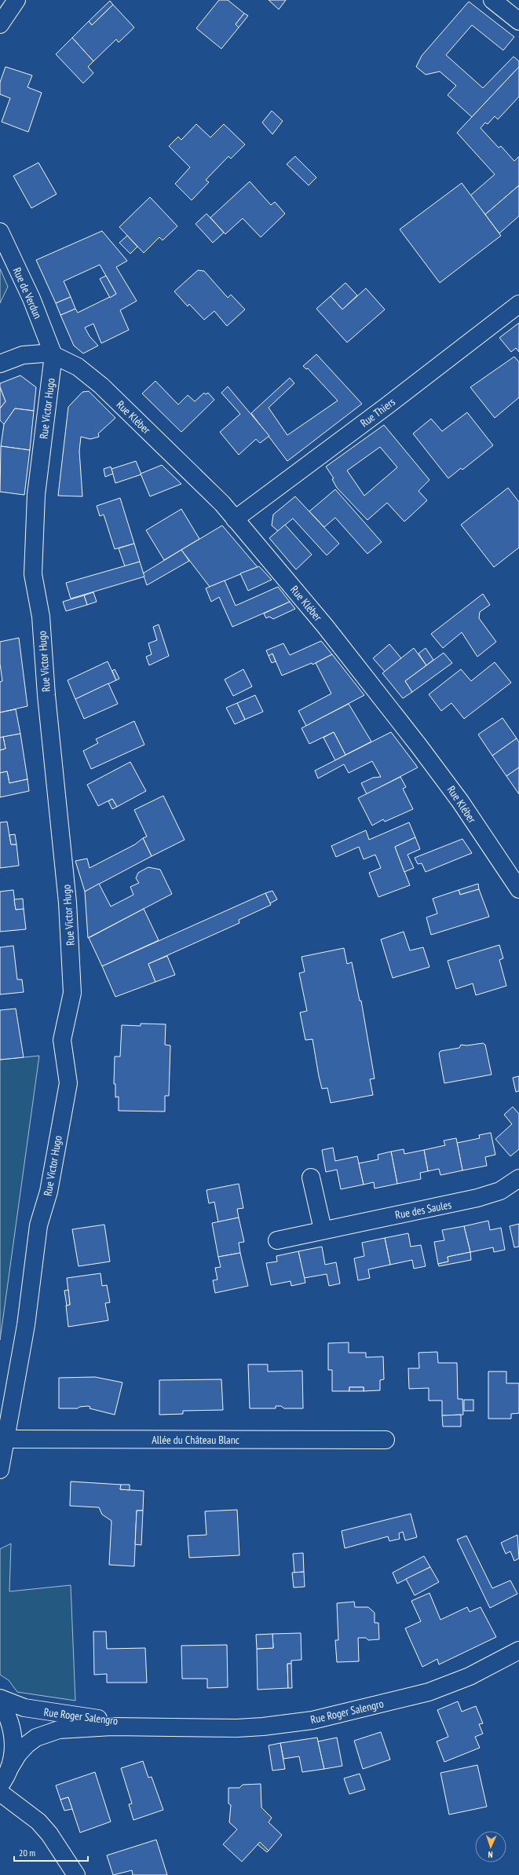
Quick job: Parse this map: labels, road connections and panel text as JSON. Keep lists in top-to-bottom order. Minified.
{"streets":{"street":["Rue de Verdun","Rue Victor Hugo","Rue Thiers","Rue Kléber","Rue des Saules","Allée du Château Blanc","Rue Roger Salengro"]},"crossings":[["Rue de Verdun","Rue Victor Hugo"],["Rue de Verdun","Rue Kléber"],["Rue Victor Hugo","Rue Kléber"],["Rue Victor Hugo","Allée du Château Blanc"],["Rue Thiers","Rue Kléber"]],"scale_bar":"20 m","north":"bottom"}
